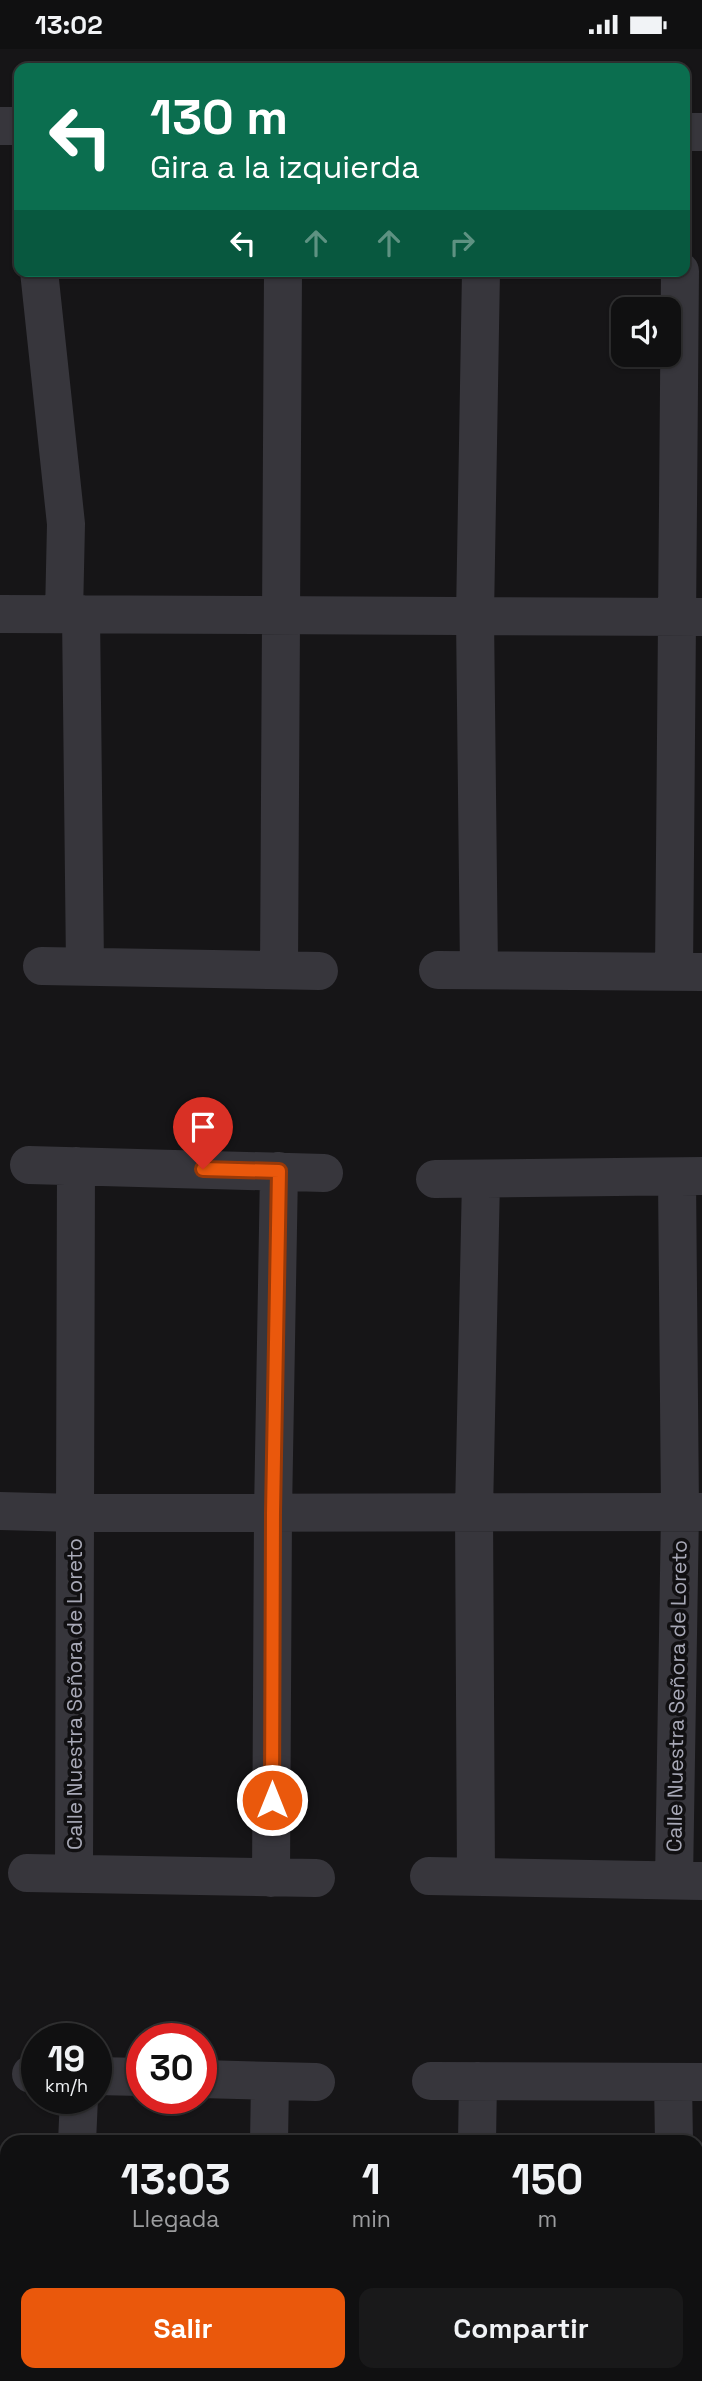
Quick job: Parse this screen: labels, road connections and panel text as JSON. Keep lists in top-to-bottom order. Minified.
{"streets":{"street":["Calle Nuestra Señora de Loreto"]},"page":{"status":"13:02","turn":["130 m","Gira a la izquierda"],"speed":"19 km/h","limit":"30","eta":["13:03","Llegada","1","min","150","m"],"buttons":["Salir","Compartir"]}}
